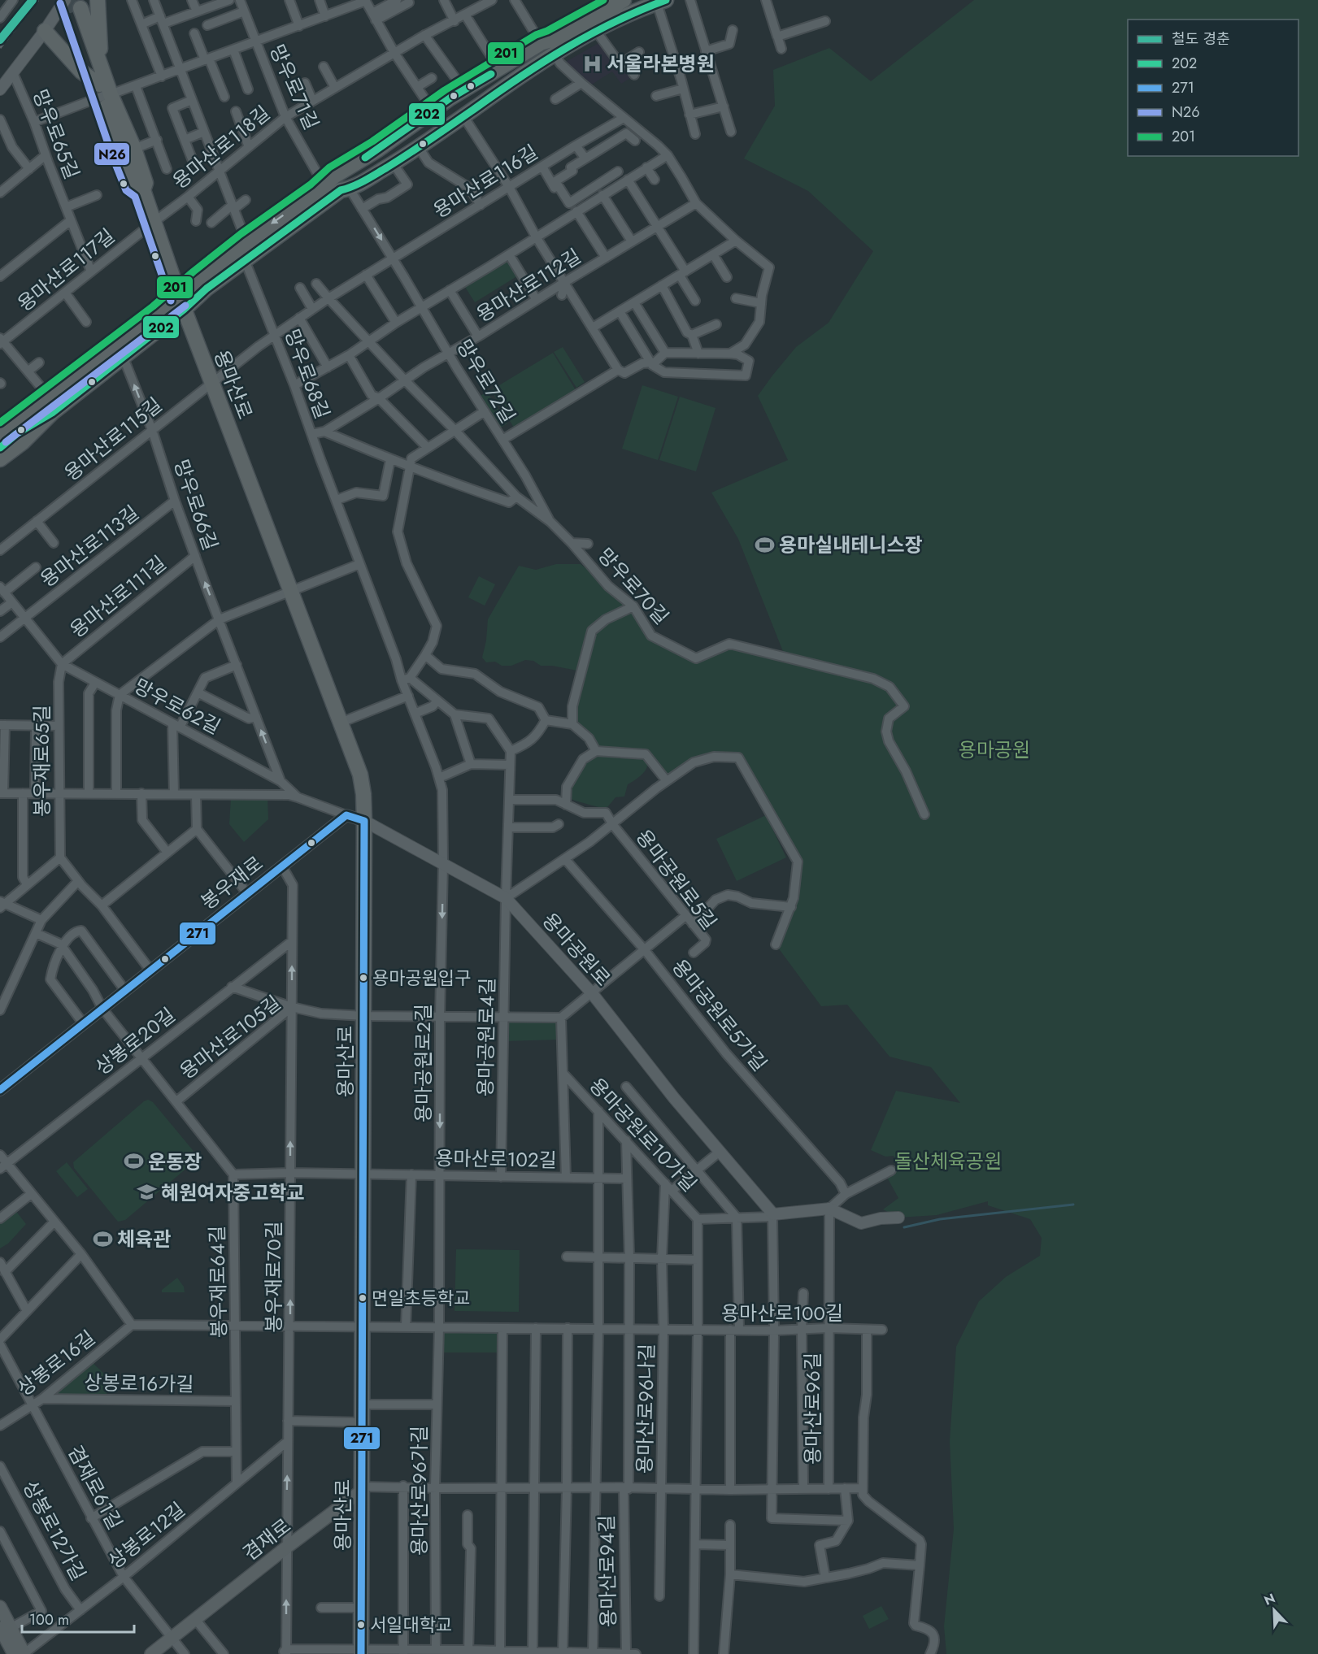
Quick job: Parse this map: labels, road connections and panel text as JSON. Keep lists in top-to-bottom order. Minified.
{"streets":{"main road":["용마산로","겸재로"],"street":["망우로71길","망우로65길","용마산로118길","용마산로116길","용마산로117길","용마산로112길","망우로68길","망우로72길","용마산로115길","망우로66길","용마산로113길","망우로70길","용마산로111길","망우로62길","봉우재로65길","용마공원로5길","봉우재로","용마공원로","용마공원로5가길","용마산로105길","용마공원로4길","상봉로20길","용마공원로2길","용마공원로10가길","용마산로102길","봉우재로70길","봉우재로64길","용마산로100길","상봉로16길","상봉로16가길","용마산로96나길","용마산로96길","겸재로61길","용마산로96가길","상봉로12가길","상봉로12길","용마산로94길"]},"crossings":[["망우로71길","용마산로118길"],["망우로65길","용마산로117길"],["용마산로118길","용마산로117길"],["용마산로118길","용마산로"],["용마산로116길","망우로68길"],["용마산로116길","망우로72길"],["용마산로116길","용마산로"],["용마산로116길","용마산로115길"],["용마산로116길","망우로70길"],["용마산로117길","용마산로"],["용마산로112길","망우로68길"],["용마산로112길","망우로72길"],["용마산로112길","망우로70길"],["망우로68길","용마공원로"],["망우로68길","용마공원로2길"],["망우로72길","망우로70길"],["용마산로","용마산로115길"],["용마산로","용마공원로"],["용마산로","용마산로105길"],["용마산로","용마산로102길"],["용마산로","용마산로100길"],["용마산로","용마산로96길"],["용마산로","겸재로"],["용마산로","용마산로94길"],["용마산로115길","망우로66길"],["망우로66길","용마산로113길"],["망우로66길","용마산로111길"],["망우로66길","망우로62길"],["용마산로113길","망우로62길"],["용마산로111길","망우로62길"],["용마산로111길","봉우재로65길"],["망우로62길","봉우재로65길"],["망우로62길","봉우재로"],["용마공원로5길","용마공원로"],["용마공원로5길","용마공원로5가길"],["용마공원로5길","용마공원로4길"],["봉우재로","봉우재로70길"],["용마공원로","용마공원로4길"],["용마공원로","용마공원로2길"],["용마공원로","용마산로96길"],["용마산로105길","용마공원로4길"],["용마산로105길","용마공원로2길"],["용마산로105길","봉우재로70길"],["용마공원로4길","용마산로102길"],["상봉로20길","봉우재로70길"],["용마공원로2길","용마산로102길"],["용마공원로10가길","용마산로100길"],["용마공원로10가길","용마산로94길"],["용마산로102길","봉우재로70길"],["용마산로102길","봉우재로64길"],["용마산로102길","용마산로94길"],["봉우재로70길","용마산로100길"],["봉우재로70길","상봉로12길"],["봉우재로70길","겸재로"],["봉우재로70길","용마산로94길"],["봉우재로64길","용마산로100길"],["봉우재로64길","상봉로16가길"],["봉우재로64길","상봉로12길"],["용마산로100길","상봉로16길"],["용마산로100길","용마산로96나길"],["용마산로100길","용마산로96길"],["용마산로100길","용마산로96가길"],["용마산로100길","용마산로94길"],["상봉로16길","상봉로16가길"],["상봉로16길","겸재로61길"],["용마산로96나길","용마산로96길"],["용마산로96길","용마산로96가길"],["용마산로96길","겸재로"],["용마산로96길","용마산로94길"],["겸재로61길","상봉로12길"],["겸재로61길","겸재로"],["용마산로96가길","용마산로94길"],["상봉로12가길","상봉로12길"]],"one_way":["망우로66길","용마공원로2길","봉우재로70길"],"parks":["용마공원","돌산체육공원"],"places":{"hospital":["서울라본병원"],"sports":["용마실내테니스장","운동장","체육관"],"other":["용마공원입구","면일초등학교","서일대학교"],"school or university":["혜원여자중고학교"]},"lines":["rail line 경춘","transit line 202","transit line 201","transit line N26","transit line 271"],"legend":["철도 경춘","202","271","N26","201"],"scale_bar":"100 m","north":"top left"}
